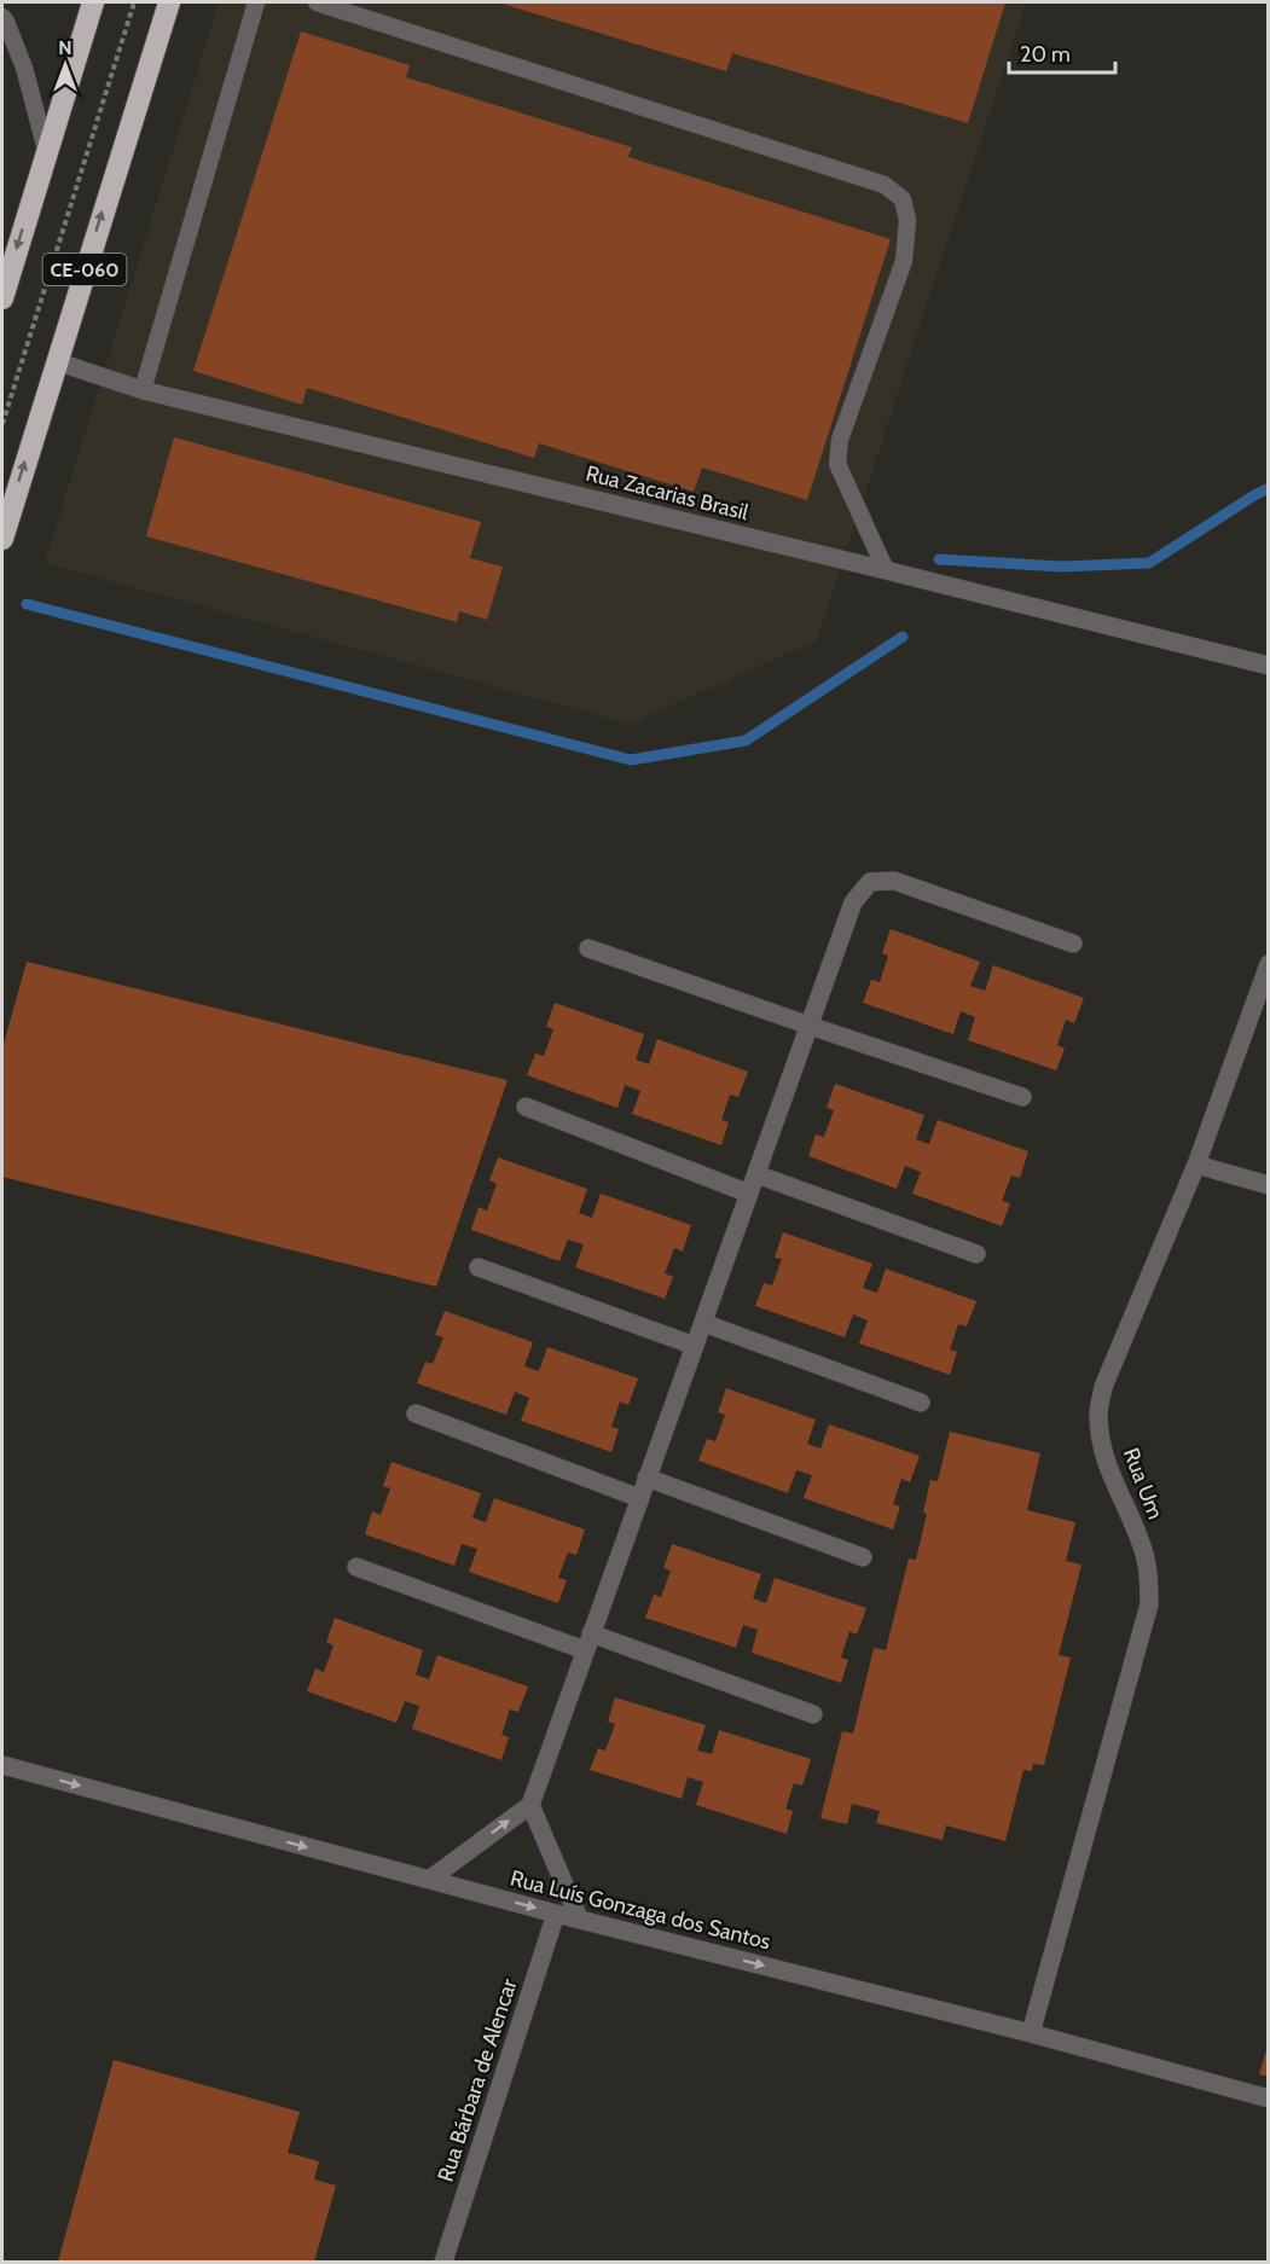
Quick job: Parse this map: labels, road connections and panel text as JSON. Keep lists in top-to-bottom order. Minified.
{"streets":{"highway":["CE-060"],"street":["Rua Zacarias Brasil","Rua Um","Rua Luís Gonzaga dos Santos","Rua Bárbara de Alencar"]},"crossings":[["CE-060","Rua Zacarias Brasil"],["Rua Um","Rua Luís Gonzaga dos Santos"],["Rua Luís Gonzaga dos Santos","Rua Bárbara de Alencar"]],"one_way":["Rua Luís Gonzaga dos Santos"],"scale_bar":"20 m","north":"top"}
